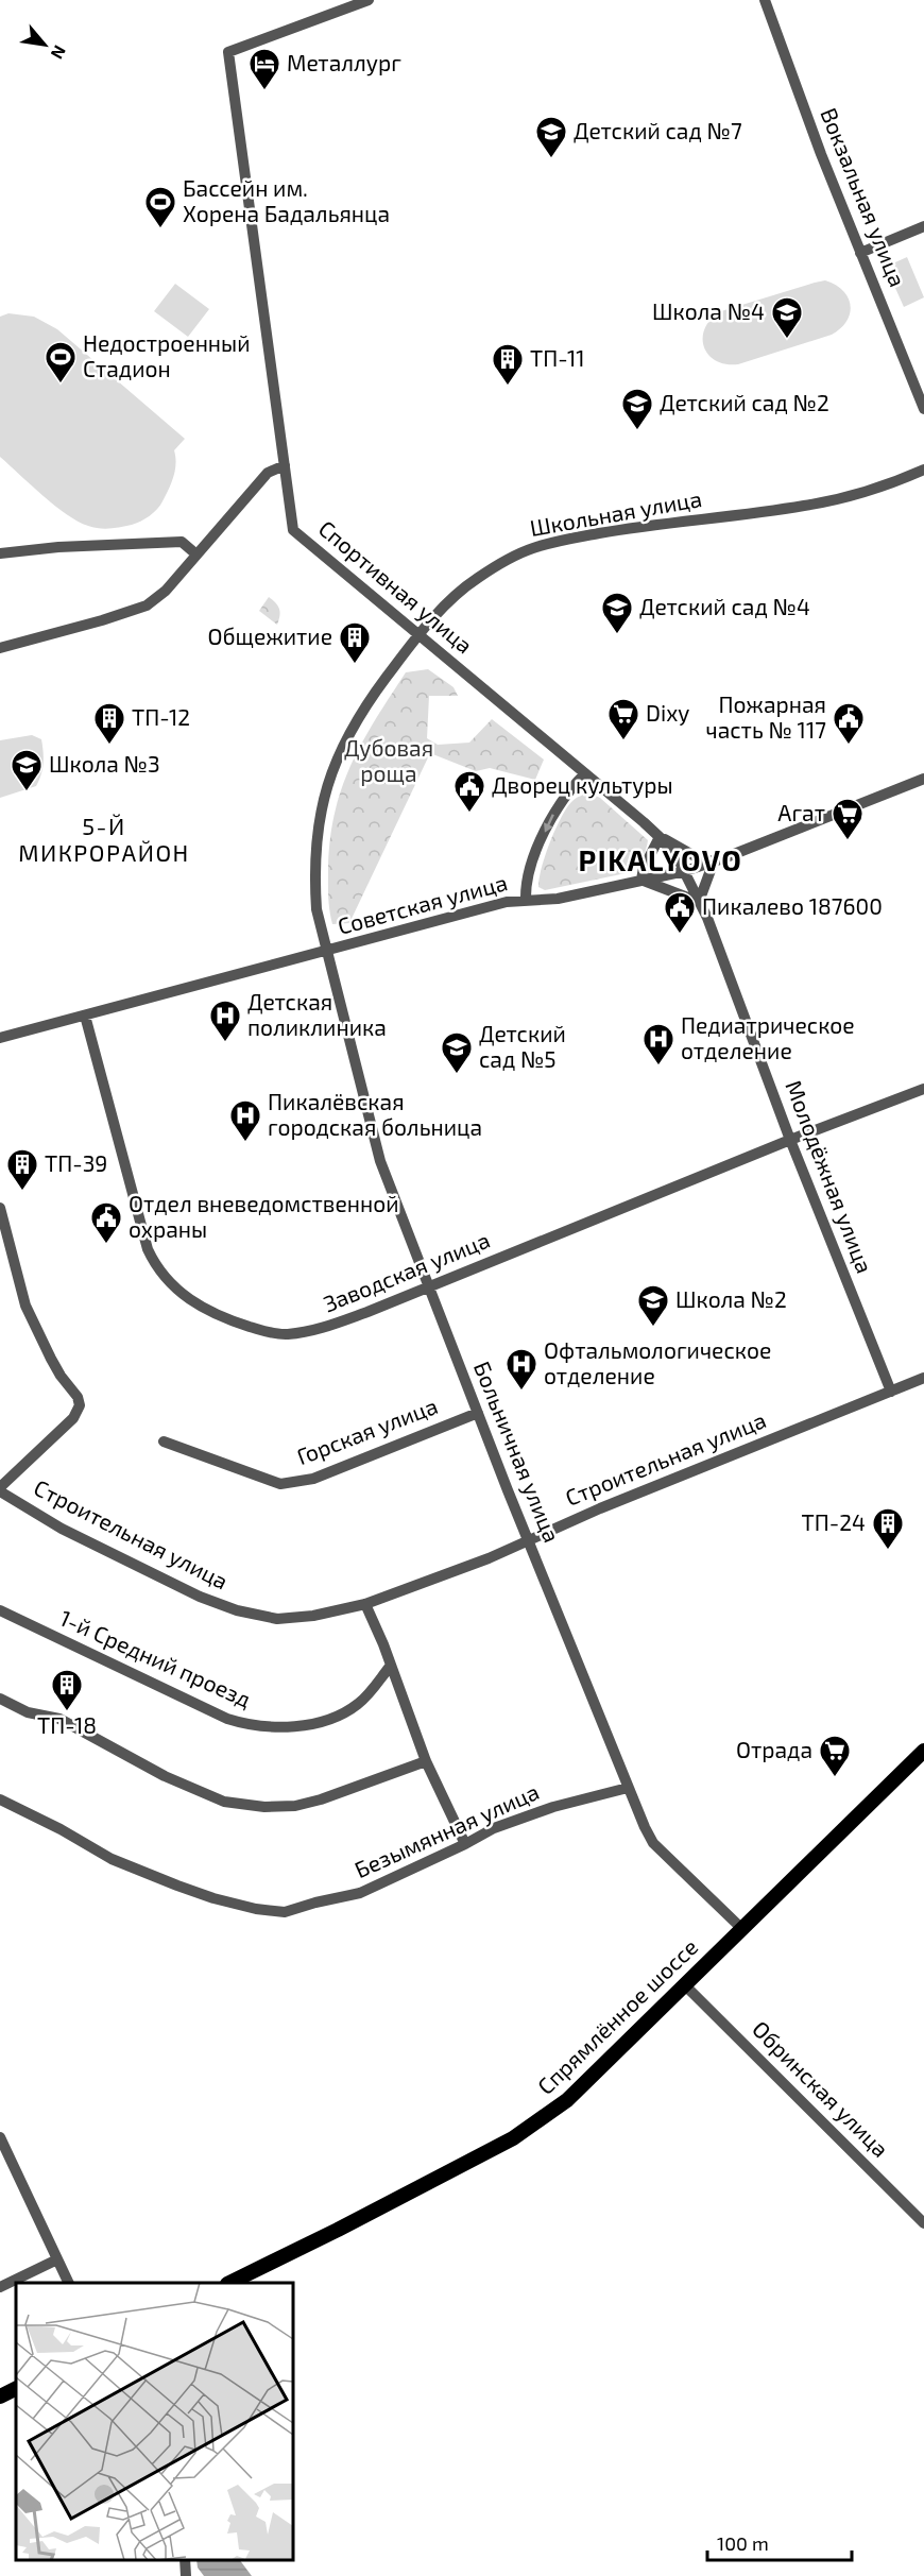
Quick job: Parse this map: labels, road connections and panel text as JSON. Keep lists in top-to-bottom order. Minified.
{"streets":{"main road":["Спрямлённое шоссе"],"street":["Вокзальная улица","Школьная улица","Спортивная улица","Советская улица","Молодёжная улица","Заводская улица","Горская улица","Больничная улица","Строительная улица","1-й Средний проезд","Безымянная улица","Обринская улица"]},"crossings":[["Школьная улица","Спортивная улица"],["Школьная улица","Советская улица"],["Школьная улица","Больничная улица"],["Спортивная улица","Советская улица"],["Спортивная улица","Молодёжная улица"],["Советская улица","Молодёжная улица"],["Советская улица","Заводская улица"],["Советская улица","Больничная улица"],["Молодёжная улица","Заводская улица"],["Молодёжная улица","Строительная улица"],["Заводская улица","Больничная улица"],["Горская улица","Больничная улица"],["Больничная улица","Строительная улица"],["Больничная улица","Безымянная улица"],["Больничная улица","Спрямлённое шоссе"],["Спрямлённое шоссе","Обринская улица"]],"districts":["5-Й МИКРОРАЙОН","PIKALYOVO"],"parks":["Дубовая роща"],"places":{"hotel":["Металлург"],"school or university":["Детский сад №7","Школа №4","Детский сад №2","Детский сад №4","Школа №3","Детский сад №5","Школа №2"],"sports":["Бассейн им. Хорена Бадальянца","Недостроенный Стадион"],"building":["ТП-11","Общежитие","ТП-12","ТП-39","ТП-24","ТП-18"],"supermarket":["Dixy","Агат","Отрада"],"public building":["Пожарная часть № 117","Дворец культуры","Пикалево 187600","Отдел вневедомственной охраны"],"hospital":["Детская поликлиника","Педиатрическое отделение","Пикалёвская городская больница","Офтальмологическое отделение"]},"scale_bar":"100 m","north":"bottom right"}
